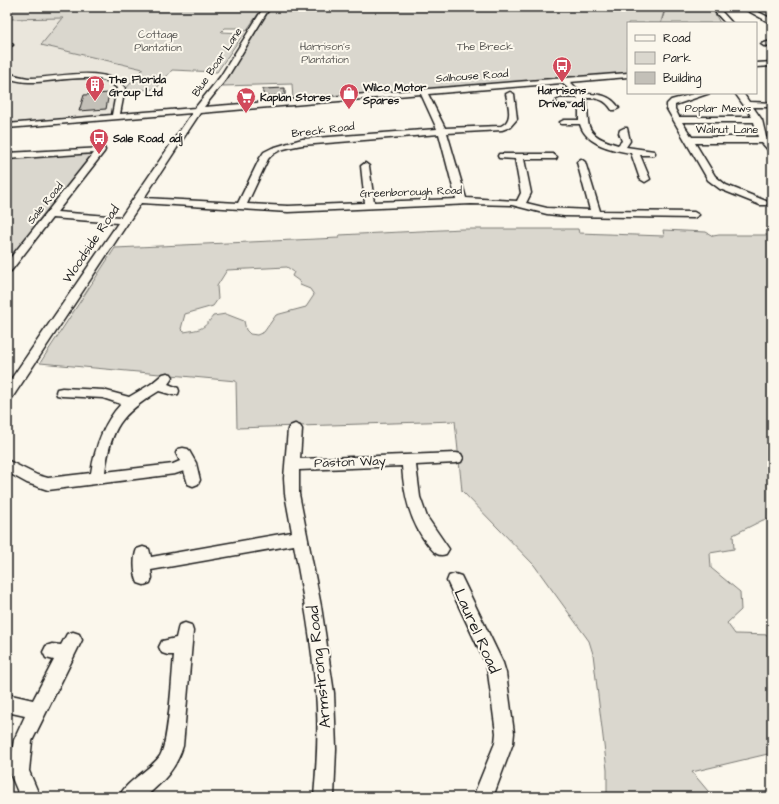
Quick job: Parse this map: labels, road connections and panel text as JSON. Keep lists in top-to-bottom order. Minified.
{"streets":{"street":["Blue Boar Lane","Salhouse Road","Poplar Mews","Walnut Lane","Breck Road","Greenborough Road","Sale Road","Woodside Road","Paston Way","Laurel Road","Armstrong Road"]},"crossings":[["Blue Boar Lane","Salhouse Road"],["Blue Boar Lane","Woodside Road"],["Salhouse Road","Woodside Road"],["Breck Road","Greenborough Road"],["Greenborough Road","Woodside Road"],["Paston Way","Armstrong Road"]],"parks":["Cottage Plantation","Harrison's Plantation","The Breck"],"places":{"bus stop":["Harrisons Drive, adj","Sale Road, adj"],"building":["The Florida Group Ltd"],"shop":["Wilco Motor Spares"],"supermarket":["Kaplan Stores"]},"legend":["Road","Park","Building"]}
